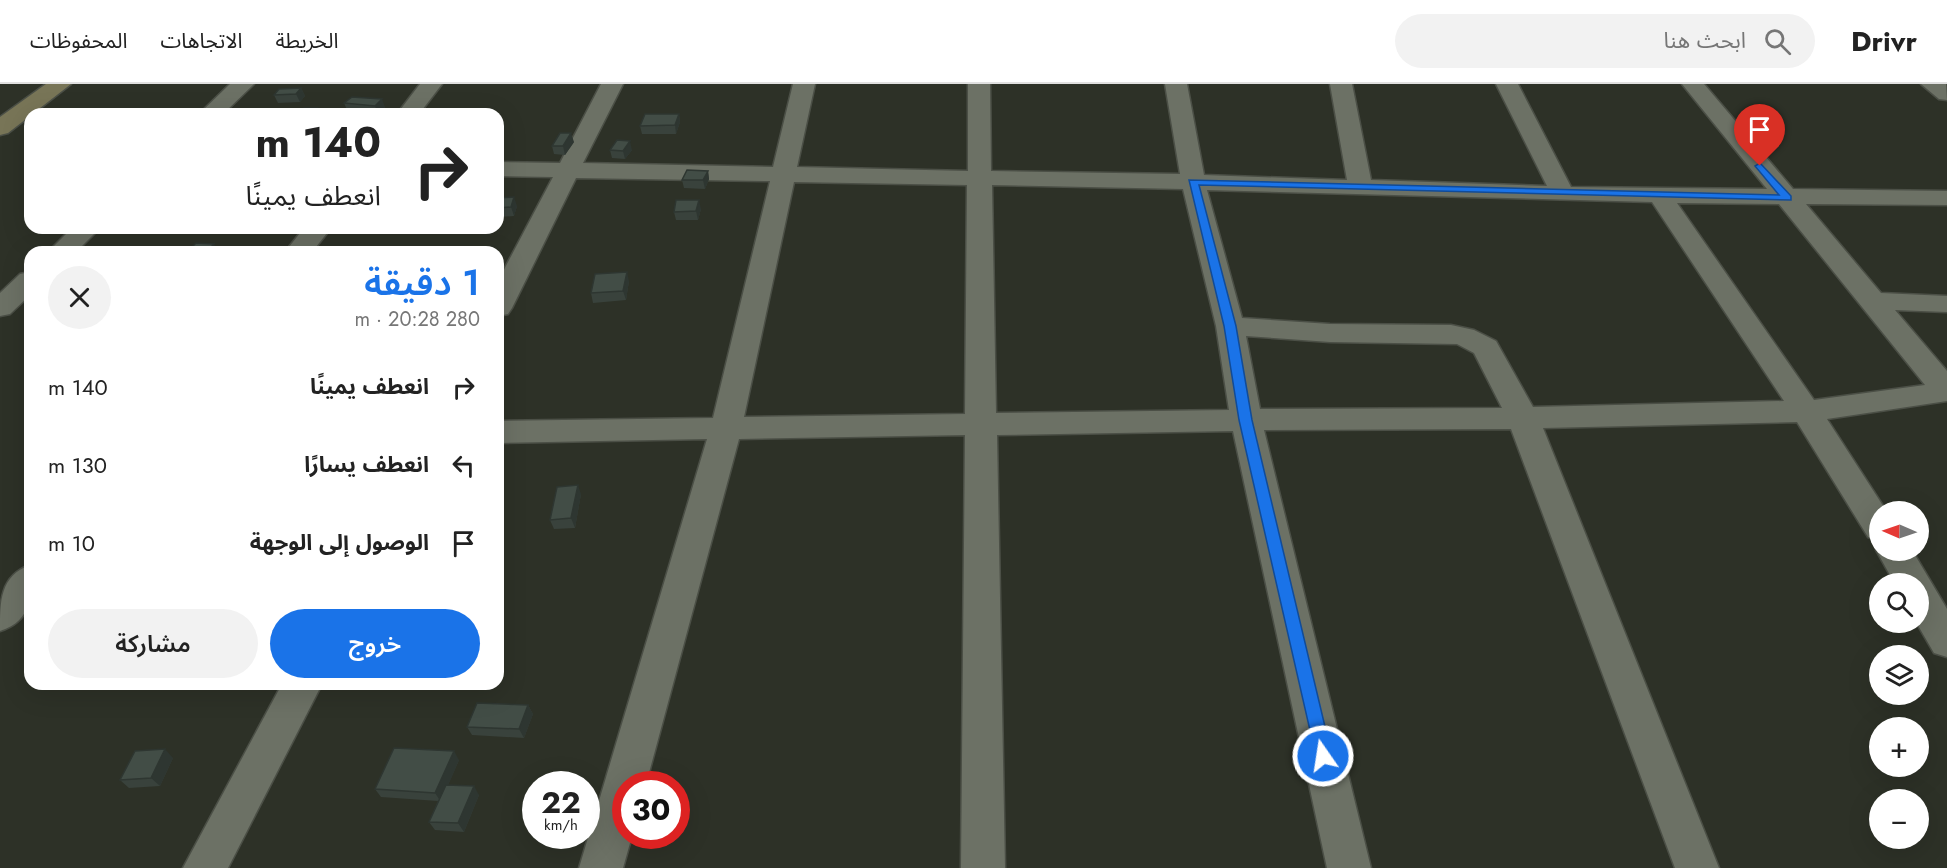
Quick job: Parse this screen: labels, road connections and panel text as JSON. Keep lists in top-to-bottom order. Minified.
{"north":"left","page":{"header":"Drivr","search":"ابحث هنا","nav":["الخريطة","الاتجاهات","المحفوظات"],"turn":["140 m","انعطف يمينًا"],"heading":["1 دقيقة","280 m · 20:28"],"list":[{"name":"انعطف يمينًا","value":"140 m"},{"name":"انعطف يسارًا","value":"130 m"},{"name":"الوصول إلى الوجهة","value":"10 m"}],"map_buttons":["+","−"],"buttons":["خروج","مشاركة"],"speed":"22 km/h","limit":"30"}}
